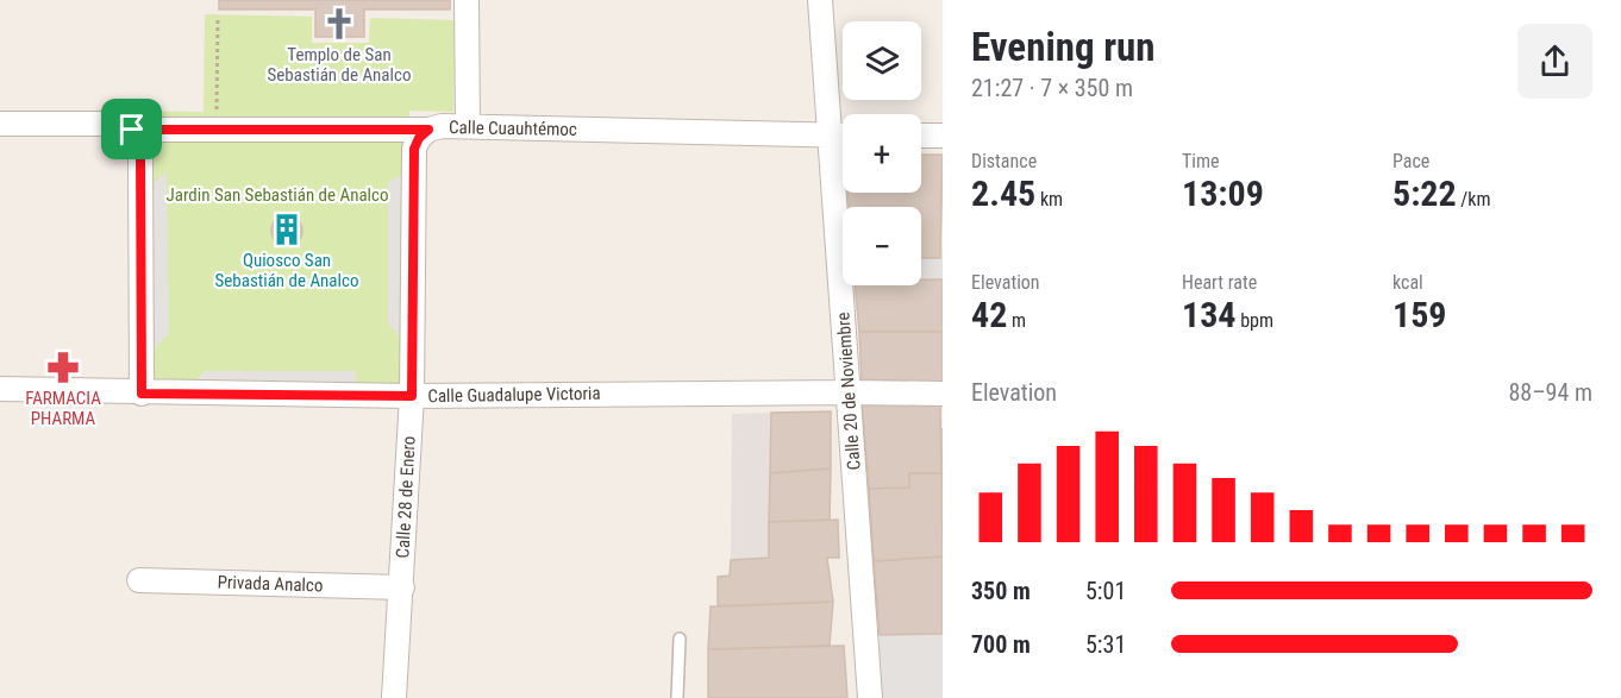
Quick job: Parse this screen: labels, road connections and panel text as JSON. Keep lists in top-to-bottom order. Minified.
{"streets":{"street":["Calle Cuauhtémoc","Calle 20 de Noviembre","Calle Guadalupe Victoria","Calle 28 de Enero","Privada Analco"]},"crossings":[["Calle Cuauhtémoc","Calle 20 de Noviembre"],["Calle Cuauhtémoc","Calle 28 de Enero"],["Calle 20 de Noviembre","Calle Guadalupe Victoria"],["Calle Guadalupe Victoria","Calle 28 de Enero"],["Calle 28 de Enero","Privada Analco"]],"parks":["Jardin San Sebastián de Analco"],"places":{"church":["Templo de San Sebastián de Analco"],"building":["Quiosco San Sebastián de Analco"],"pharmacy":["FARMACIA PHARMA"]},"page":{"heading":["Evening run","21:27 · 7 × 350 m"],"map_buttons":["+","−"],"stats":[["Distance","2.45 km"],["Time","13:09"],["Pace","5:22 /km"],["Elevation","42 m"],["Heart rate","134 bpm"],["kcal","159"]],"chart":["Elevation","88–94 m"],"list":[{"name":"350 m","note":"5:01"},{"name":"700 m","note":"5:31"}]}}
